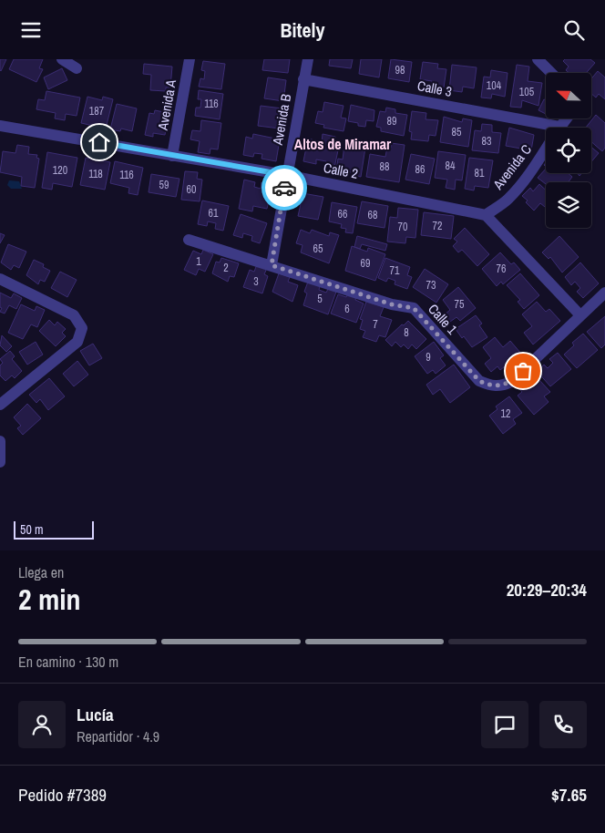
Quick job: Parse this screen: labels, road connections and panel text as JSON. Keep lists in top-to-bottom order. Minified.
{"streets":{"street":["Calle 3","Avenida A","Avenida B","Avenida C","Calle 2","Calle 1"]},"crossings":[["Calle 3","Avenida B"],["Calle 3","Avenida C"],["Avenida A","Calle 2"],["Avenida B","Calle 2"],["Avenida B","Calle 1"],["Avenida C","Calle 2"]],"districts":["Altos de Miramar"],"house_numbers":["98","104","105","116","187","89","85","83","84","88","86","120","81","118","116","59","60","61","66","68","72","70","65","1","69","2","76","71","3","73","5","75","6","7","8","9","12"],"scale_bar":"50 m","north":"left","page":{"header":"Bitely","scale":"50 m","heading":["2 min","Llega en","20:29–20:34"],"panel":["Lucía","Repartidor · 4.9","Pedido #7389","$7.65"],"bar":"En camino · 130 m"}}
